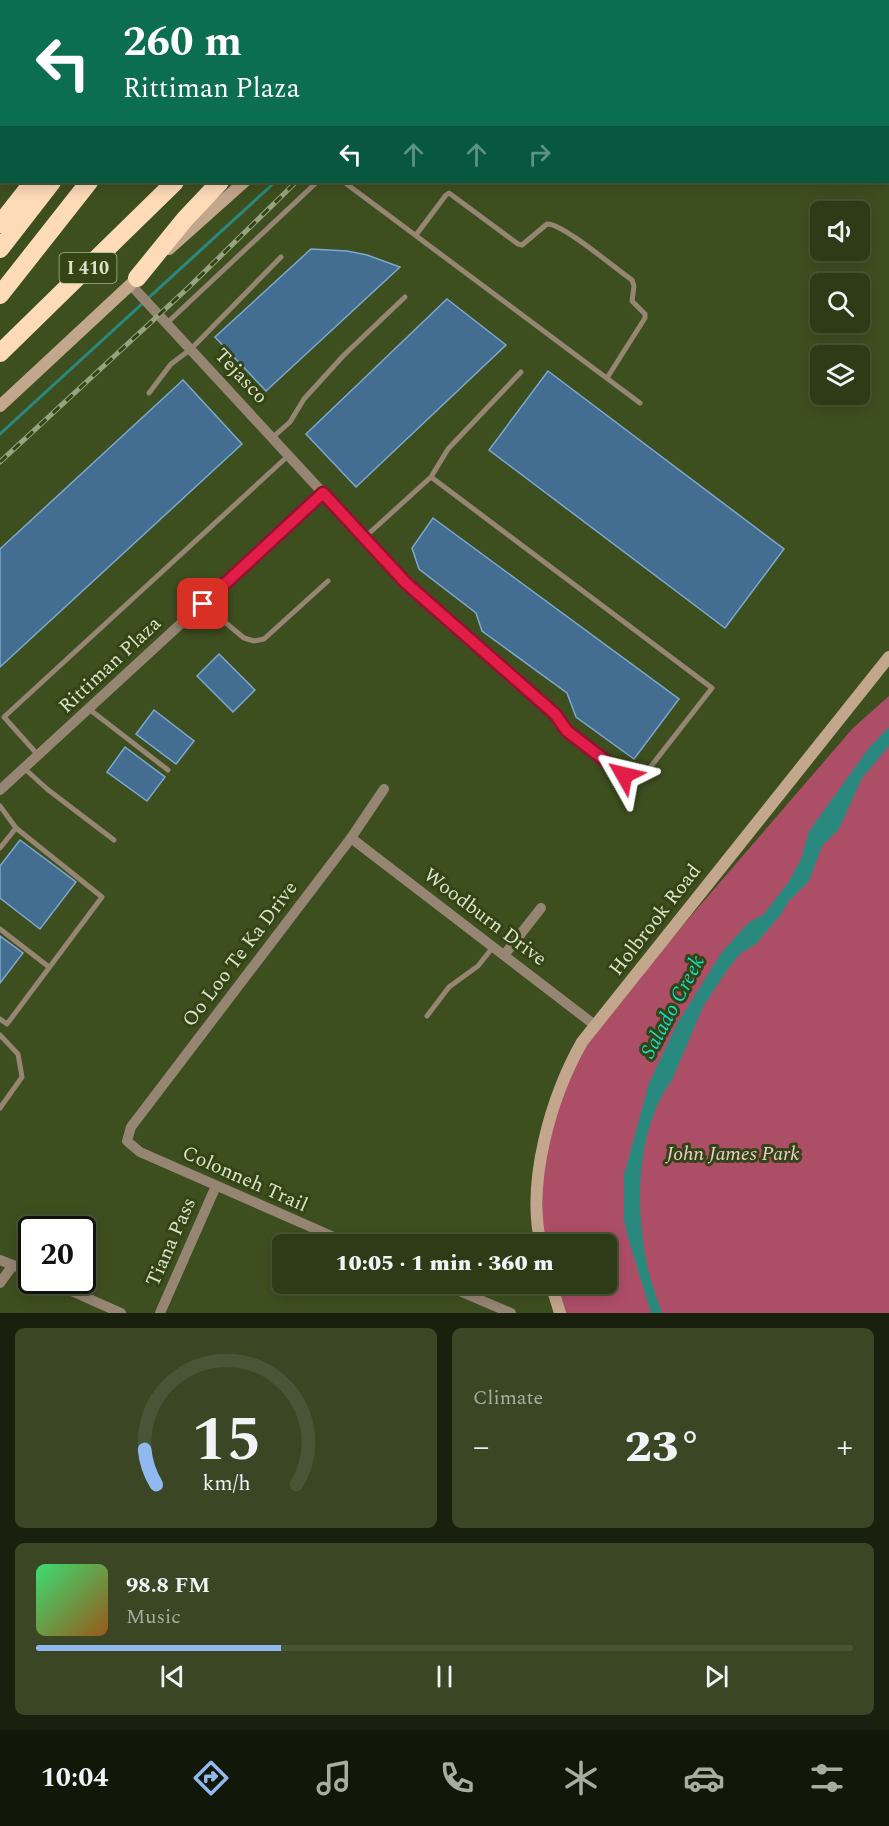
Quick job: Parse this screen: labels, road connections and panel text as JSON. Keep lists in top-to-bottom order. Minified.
{"streets":{"highway":["I 410"],"street":["Tejasco","Rittiman Plaza","Woodburn Drive","Holbrook Road","Oo Loo Te Ka Drive","Colonneh Trail","Tiana Pass"]},"crossings":[["Tejasco","Rittiman Plaza"],["Woodburn Drive","Holbrook Road"],["Woodburn Drive","Oo Loo Te Ka Drive"],["Oo Loo Te Ka Drive","Colonneh Trail"],["Colonneh Trail","Tiana Pass"]],"water":["Salado Creek"],"parks":["John James Park"],"page":{"turn":["260 m","Rittiman Plaza"],"limit":"20","trip":"10:05 · 1 min · 360 m","tile":"Climate","heat":["−","23°","+"],"song":["98.8 FM","Music"],"tabs":"10:04","gauge":["15","km/h"]}}
